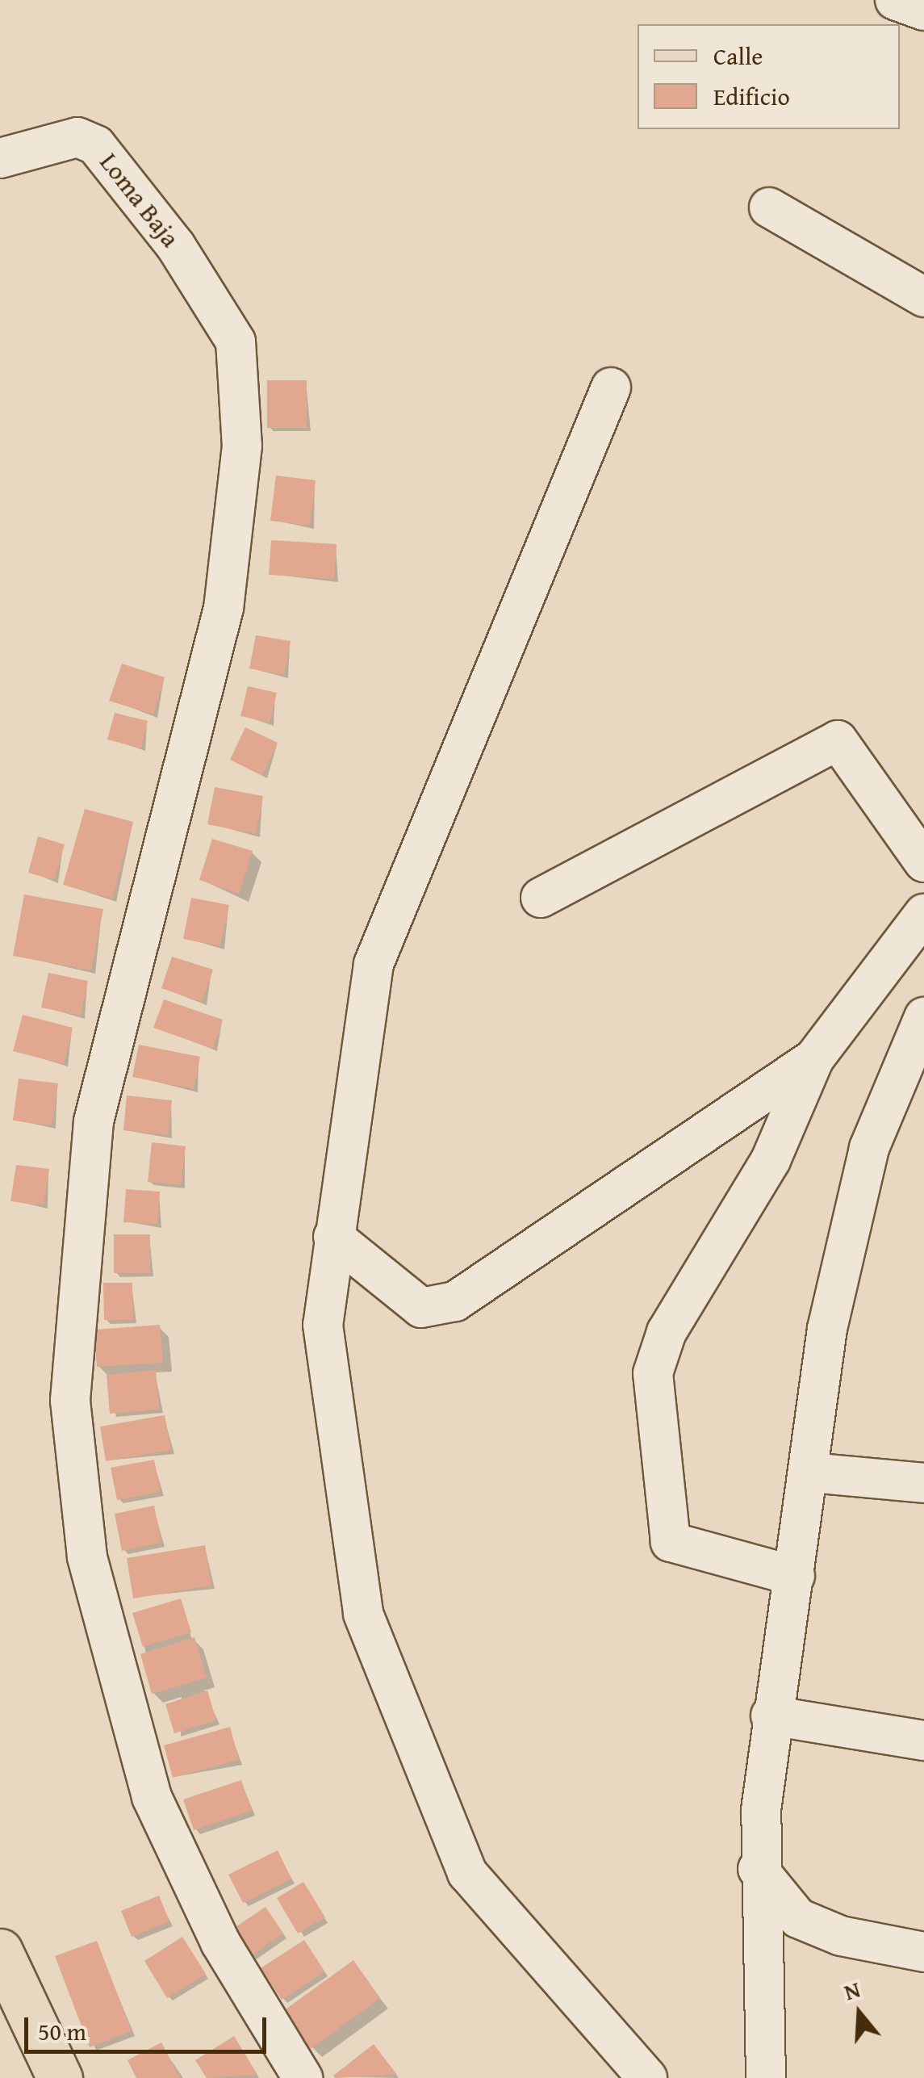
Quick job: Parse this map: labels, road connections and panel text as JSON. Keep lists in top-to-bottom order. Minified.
{"streets":{"street":["Loma Baja"]},"legend":["Calle","Edificio"],"scale_bar":"50 m","north":"top"}
